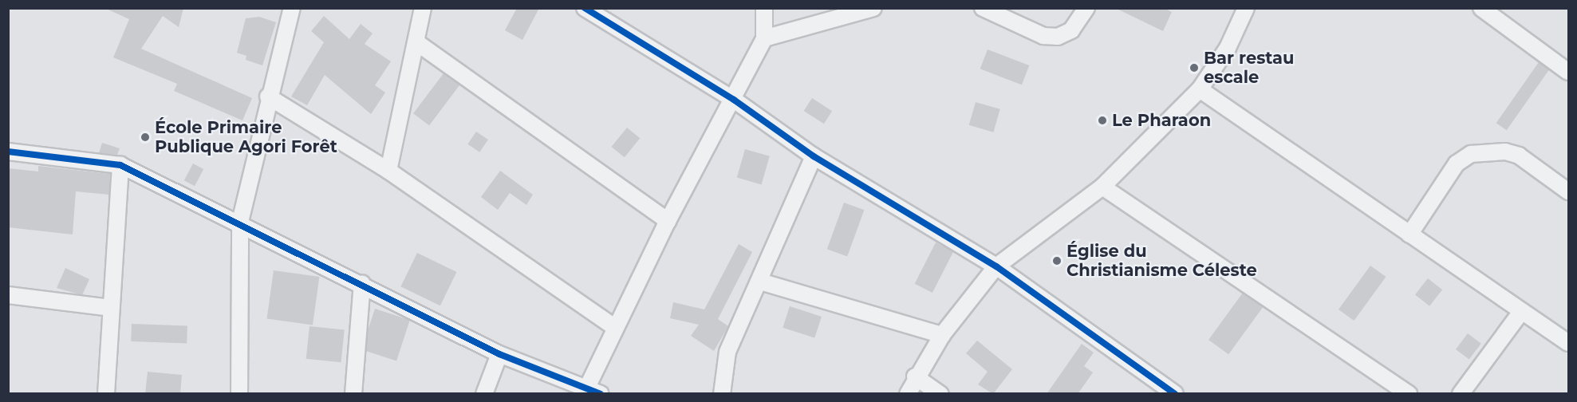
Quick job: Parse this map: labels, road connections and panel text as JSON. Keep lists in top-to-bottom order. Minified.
{"places":["Bar restau escale","Le Pharaon","École Primaire Publique Agori Forêt","Église du Christianisme Céleste"]}
